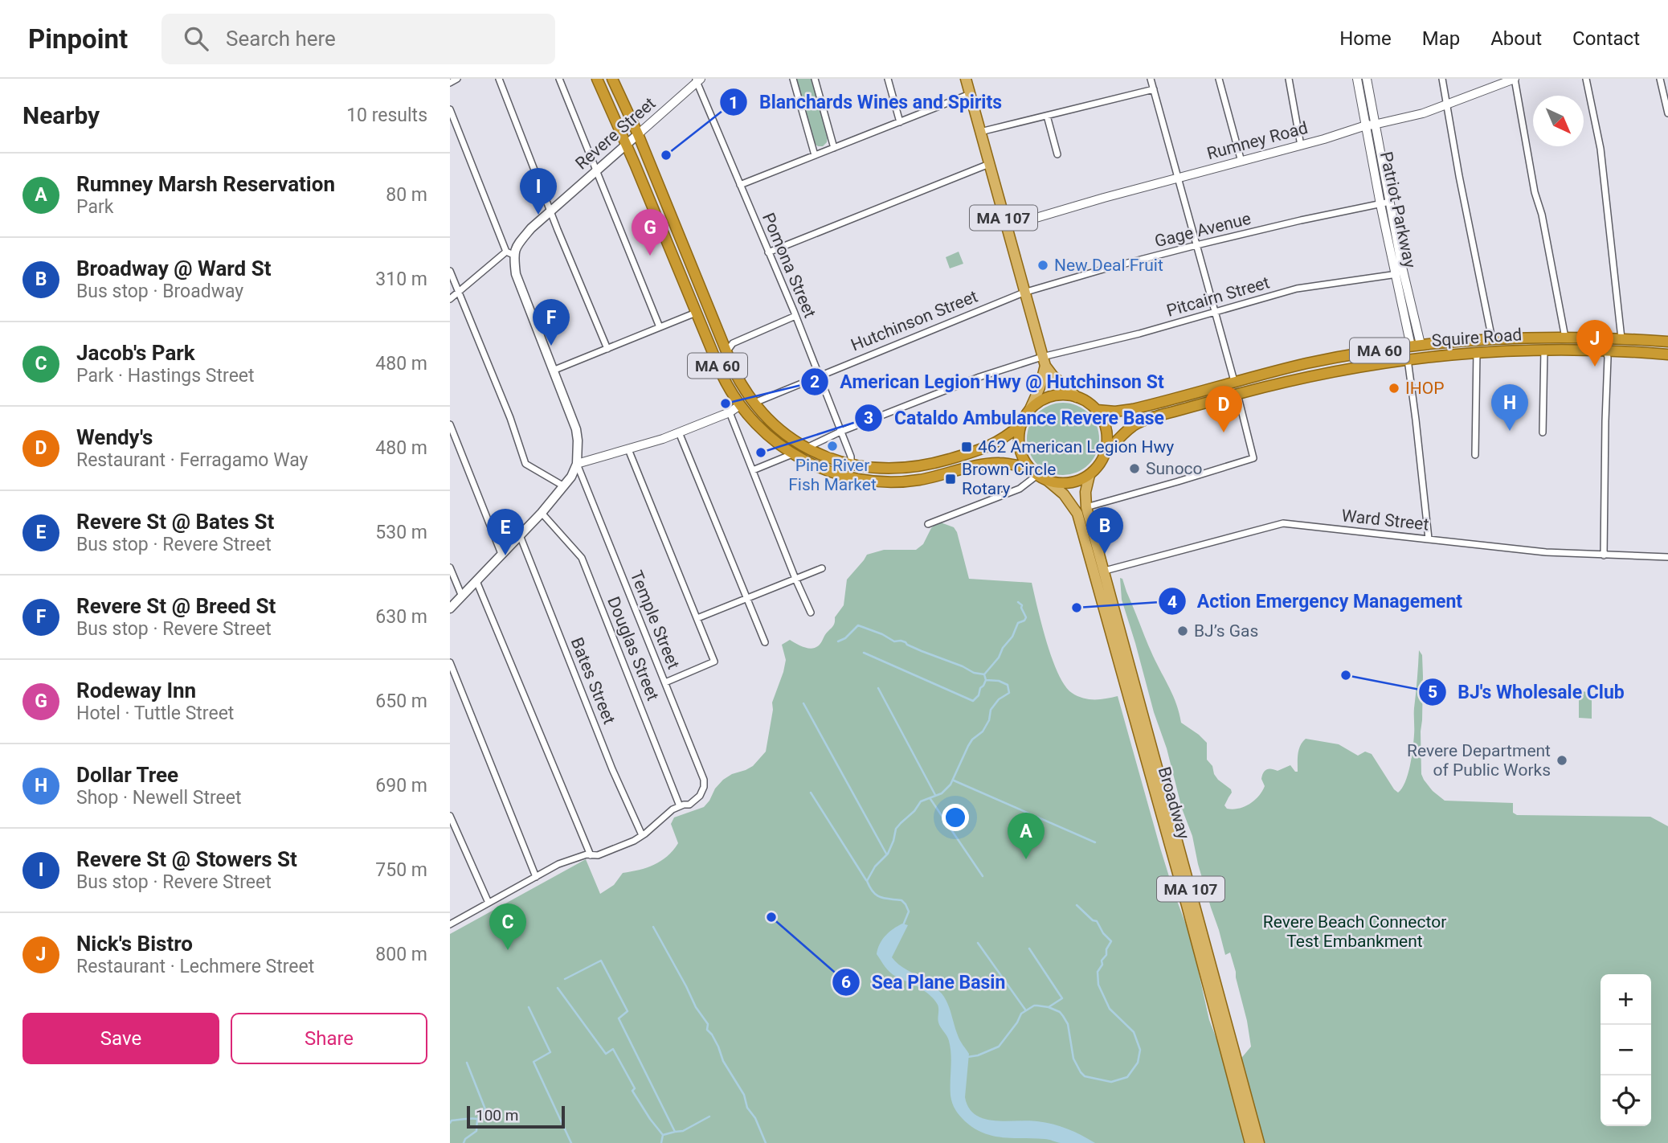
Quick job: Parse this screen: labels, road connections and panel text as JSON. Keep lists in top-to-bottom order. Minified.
{"streets":{"highway":["Squire Road","MA 60"],"main road":["Revere Street","MA 107","Broadway"],"street":["Rumney Road","Patriot Parkway","Gage Avenue","Pomona Street","Pitcairn Street","Hutchinson Street","Ward Street","Temple Street","Douglas Street","Bates Street"]},"crossings":[["Revere Street","Pomona Street"],["Revere Street","MA 60"],["Rumney Road","Patriot Parkway"],["Rumney Road","MA 107"],["Patriot Parkway","Gage Avenue"],["Patriot Parkway","Pitcairn Street"],["Patriot Parkway","Squire Road"],["MA 107","Gage Avenue"],["MA 107","Pitcairn Street"],["MA 107","Hutchinson Street"],["MA 107","Squire Road"],["MA 107","MA 60"],["MA 107","Broadway"],["Gage Avenue","Hutchinson Street"],["Pomona Street","Pitcairn Street"],["Pomona Street","Hutchinson Street"],["Pomona Street","MA 60"],["Pitcairn Street","MA 60"],["Hutchinson Street","MA 60"],["Squire Road","MA 60"],["Squire Road","Broadway"],["MA 60","Broadway"],["Ward Street","Broadway"],["Temple Street","Douglas Street"]],"parks":["Revere Beach Connector Test Embankment"],"places":{"other":["Blanchards Wines and Spirits","New Deal Fruit","IHOP","American Legion Hwy @ Hutchinson St","Pine River Fish Market","Cataldo Ambulance Revere Base","Sunoco","Action Emergency Management","BJ’s Gas","BJ's Wholesale Club","Revere Department of Public Works","Sea Plane Basin"],"transit":["462 American Legion Hwy","Brown Circle Rotary"]},"scale_bar":"100 m","north":"bottom right","page":{"header":"Pinpoint","search":"Search here","nav":["Home","Map","About","Contact"],"heading":["Nearby","10 results"],"list":[{"mark":"A","name":"Rumney Marsh Reservation","note":"Park","value":"80 m"},{"mark":"B","name":"Broadway @ Ward St","note":"Bus stop · Broadway","value":"310 m"},{"mark":"C","name":"Jacob's Park","note":"Park · Hastings Street","value":"480 m"},{"mark":"D","name":"Wendy's","note":"Restaurant · Ferragamo Way","value":"480 m"},{"mark":"E","name":"Revere St @ Bates St","note":"Bus stop · Revere Street","value":"530 m"},{"mark":"F","name":"Revere St @ Breed St","note":"Bus stop · Revere Street","value":"630 m"},{"mark":"G","name":"Rodeway Inn","note":"Hotel · Tuttle Street","value":"650 m"},{"mark":"H","name":"Dollar Tree","note":"Shop · Newell Street","value":"690 m"},{"mark":"I","name":"Revere St @ Stowers St","note":"Bus stop · Revere Street","value":"750 m"},{"mark":"J","name":"Nick's Bistro","note":"Restaurant · Lechmere Street","value":"800 m"}],"pins":["I","G","F","J","H","D","B","E","A","C"],"map_buttons":["+","−"],"buttons":["Save","Share"],"scale":"100 m"}}
